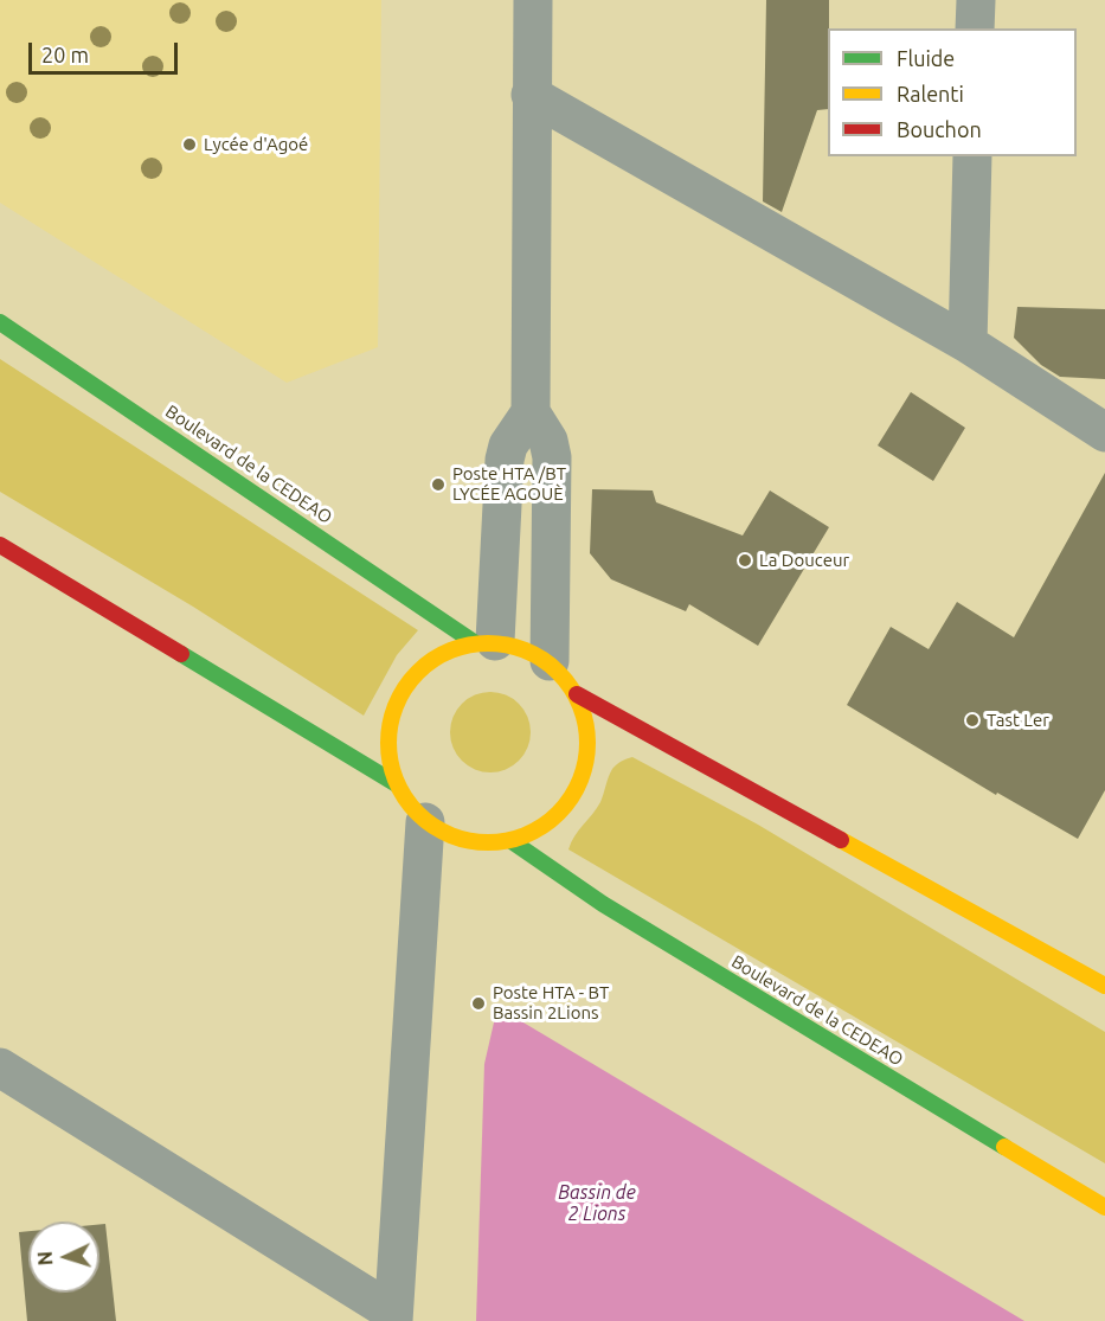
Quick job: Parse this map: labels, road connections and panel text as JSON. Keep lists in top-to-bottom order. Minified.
{"streets":{"main road":["Boulevard de la CEDEAO"]},"water":["Bassin de 2 Lions"],"places":["Lycée d'Agoé","Poste HTA /BT LYCÉE AGOUÈ","La Douceur","Tast Ler","Poste HTA - BT Bassin 2Lions"],"legend":["Fluide","Ralenti","Bouchon"],"scale_bar":"20 m","north":"left"}
